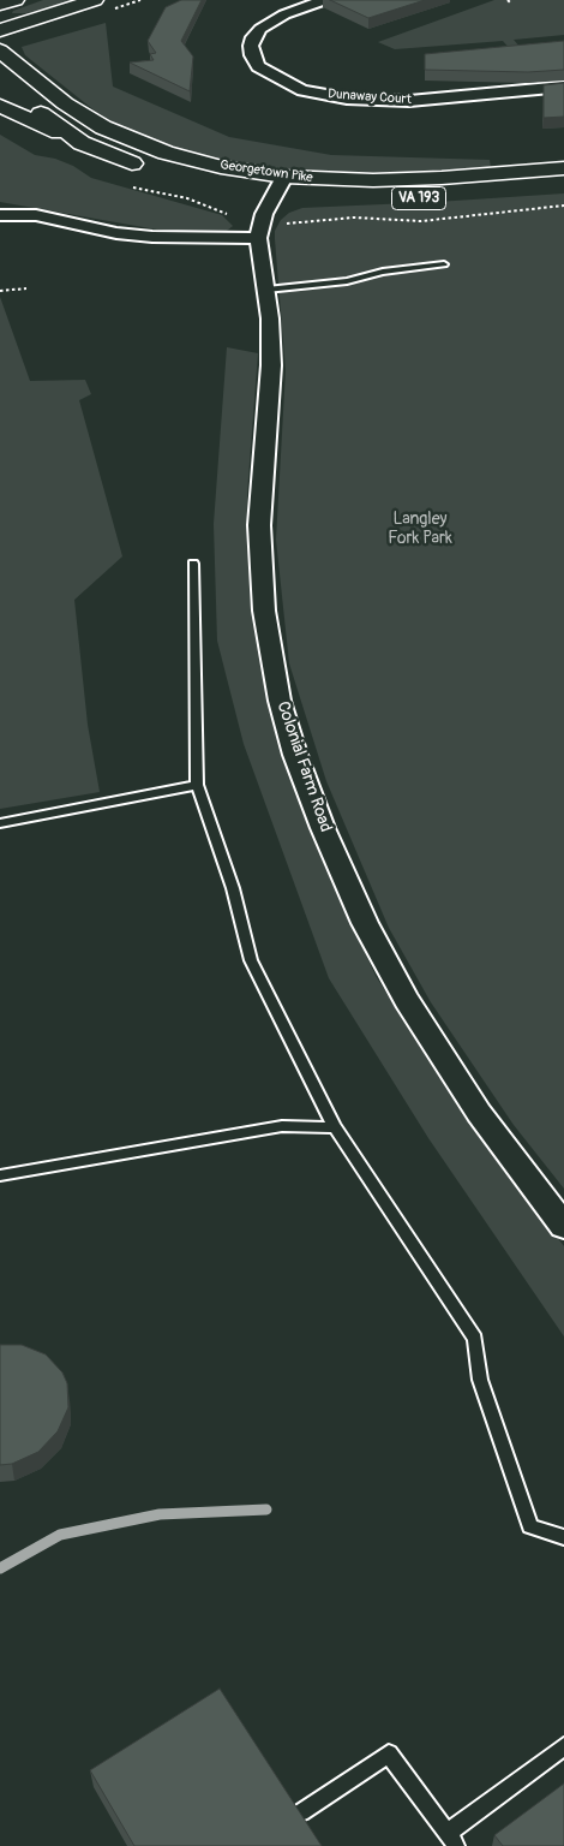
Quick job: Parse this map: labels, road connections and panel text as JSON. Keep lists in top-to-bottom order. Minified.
{"streets":{"main road":["Georgetown Pike","VA 193"],"street":["Dunaway Court","Colonial Farm Road"]},"crossings":[["Georgetown Pike","Colonial Farm Road"]],"parks":["Langley Fork Park"]}
